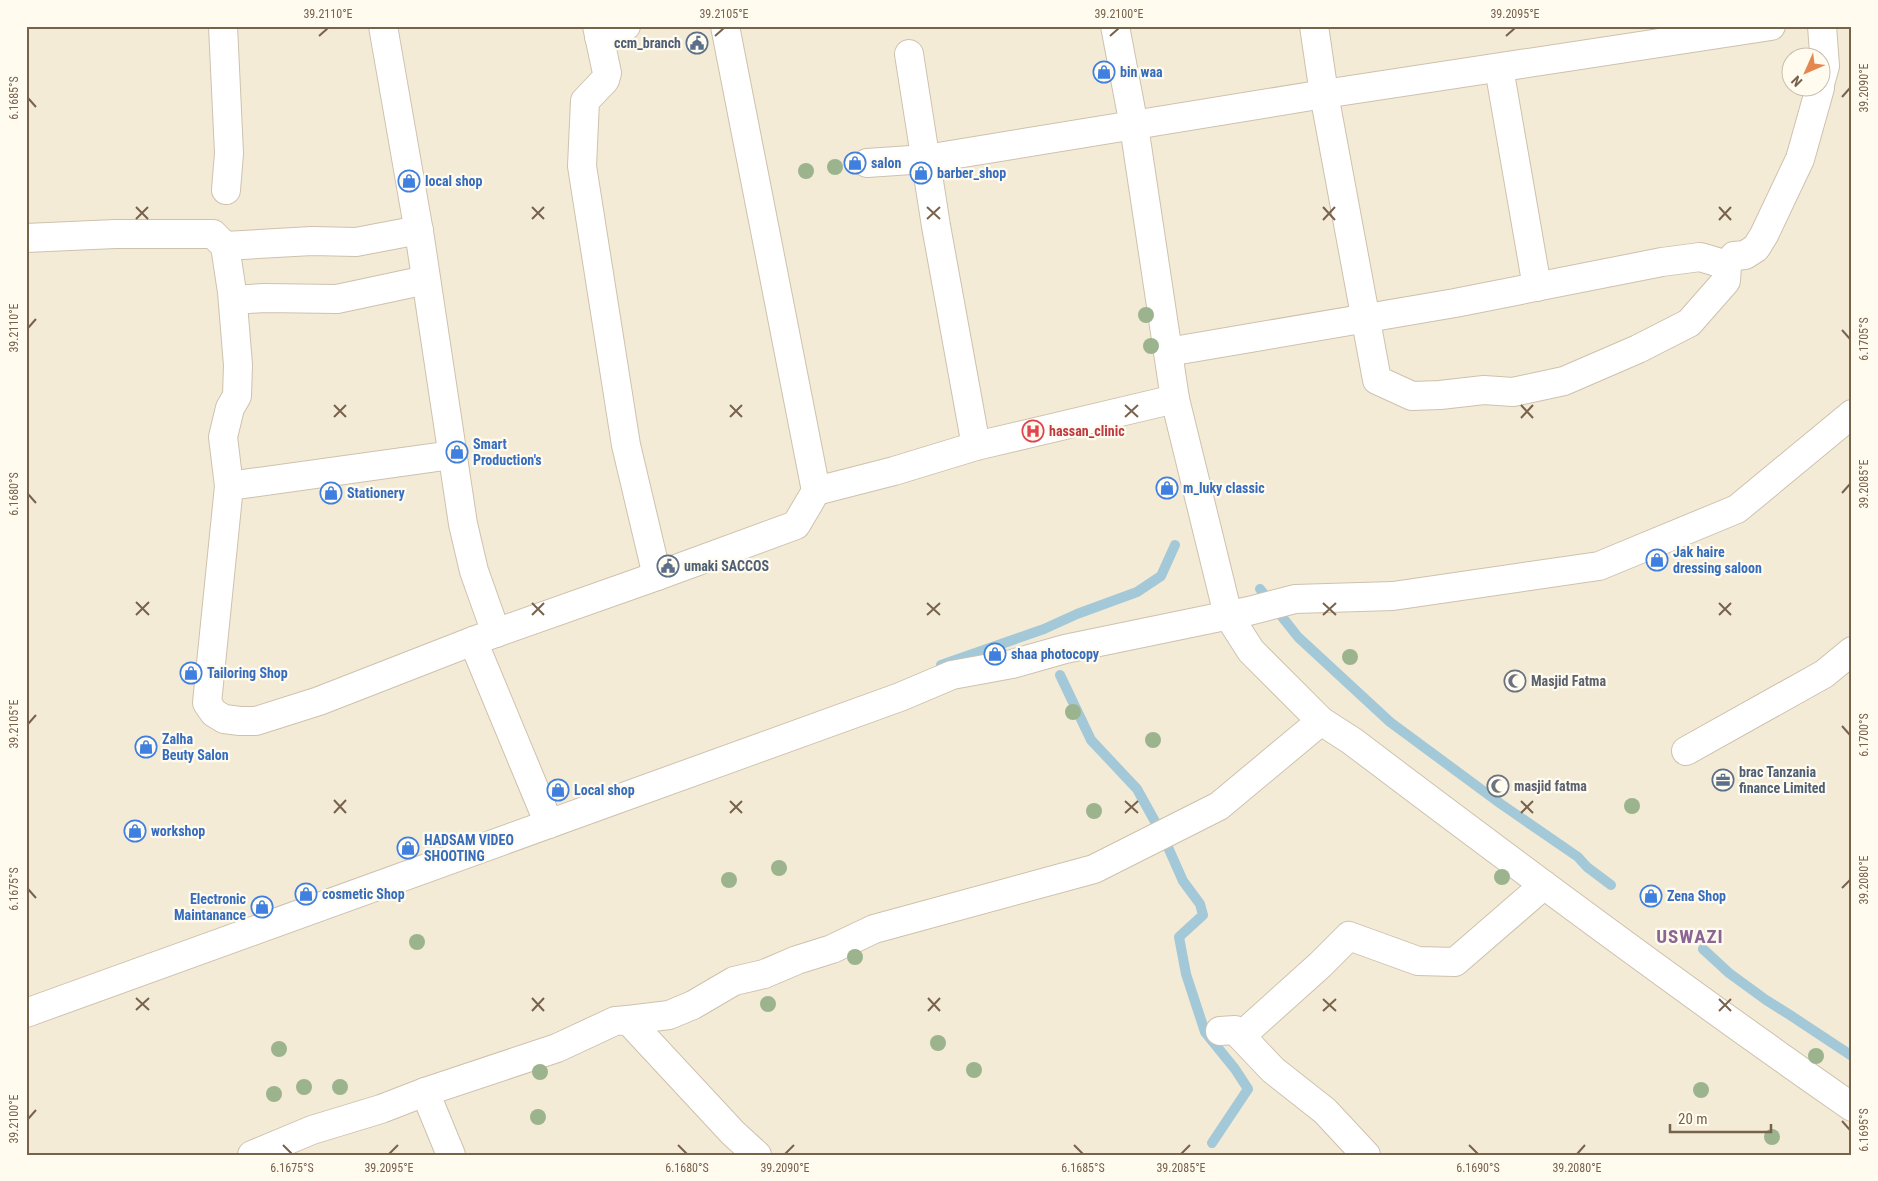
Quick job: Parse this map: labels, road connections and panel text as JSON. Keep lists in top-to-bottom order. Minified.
{"districts":["USWAZI"],"places":{"public building":["ccm_branch","umaki SACCOS"],"shop":["bin waa","salon","barber_shop","local shop","Smart Production's","m_luky classic","Stationery","Jak haire dressing saloon","shaa photocopy","Tailoring Shop","Zalha Beuty Salon","Local shop","workshop","HADSAM VIDEO SHOOTING","cosmetic Shop","Zena Shop","Electronic Maintanance"],"hospital":["hassan_clinic"],"mosque":["Masjid Fatma","masjid fatma"],"office":["brac Tanzania finance Limited"]},"scale_bar":"20 m","north":"bottom left","coordinates":["39.2110°E","39.2105°E","39.2100°E","39.2095°E","39.2090°E","6.1685°S","6.1705°S","39.2085°E","6.1680°S","6.1700°S","39.2080°E","6.1675°S","6.1695°S","6.1690°S"]}
